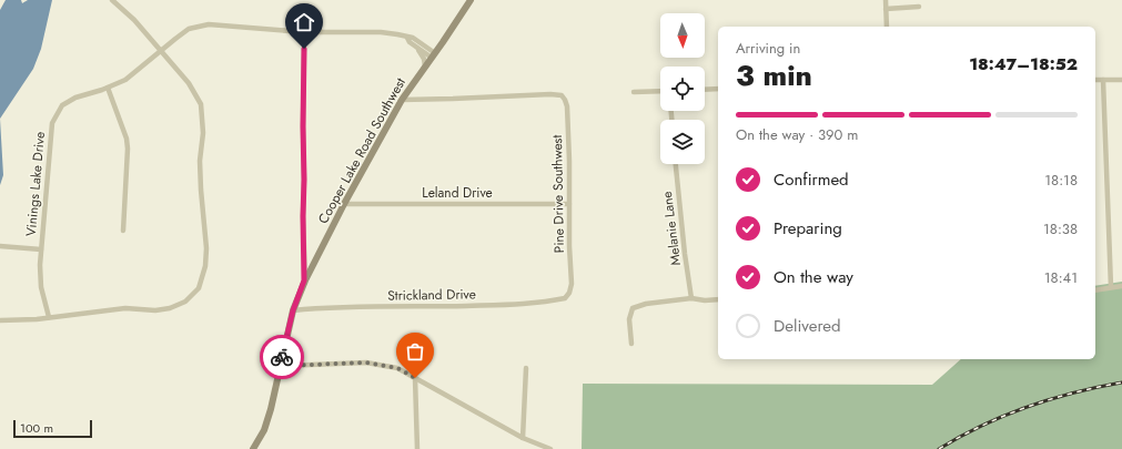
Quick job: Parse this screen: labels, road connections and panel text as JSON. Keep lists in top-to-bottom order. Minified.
{"streets":{"street":["Cooper Lake Road Southwest","Vinings Lake Drive","Leland Drive","Pine Drive Southwest","Melanie Lane","Strickland Drive"]},"crossings":[["Cooper Lake Road Southwest","Vinings Lake Drive"],["Cooper Lake Road Southwest","Leland Drive"],["Cooper Lake Road Southwest","Pine Drive Southwest"],["Cooper Lake Road Southwest","Strickland Drive"],["Leland Drive","Pine Drive Southwest"],["Pine Drive Southwest","Strickland Drive"]],"scale_bar":"100 m","north":"bottom","page":{"heading":["3 min","Arriving in","18:47–18:52"],"bar":"On the way · 390 m","list":[["Confirmed","18:18"],["Preparing","18:38"],["On the way","18:41"],"Delivered"],"scale":"100 m"}}
